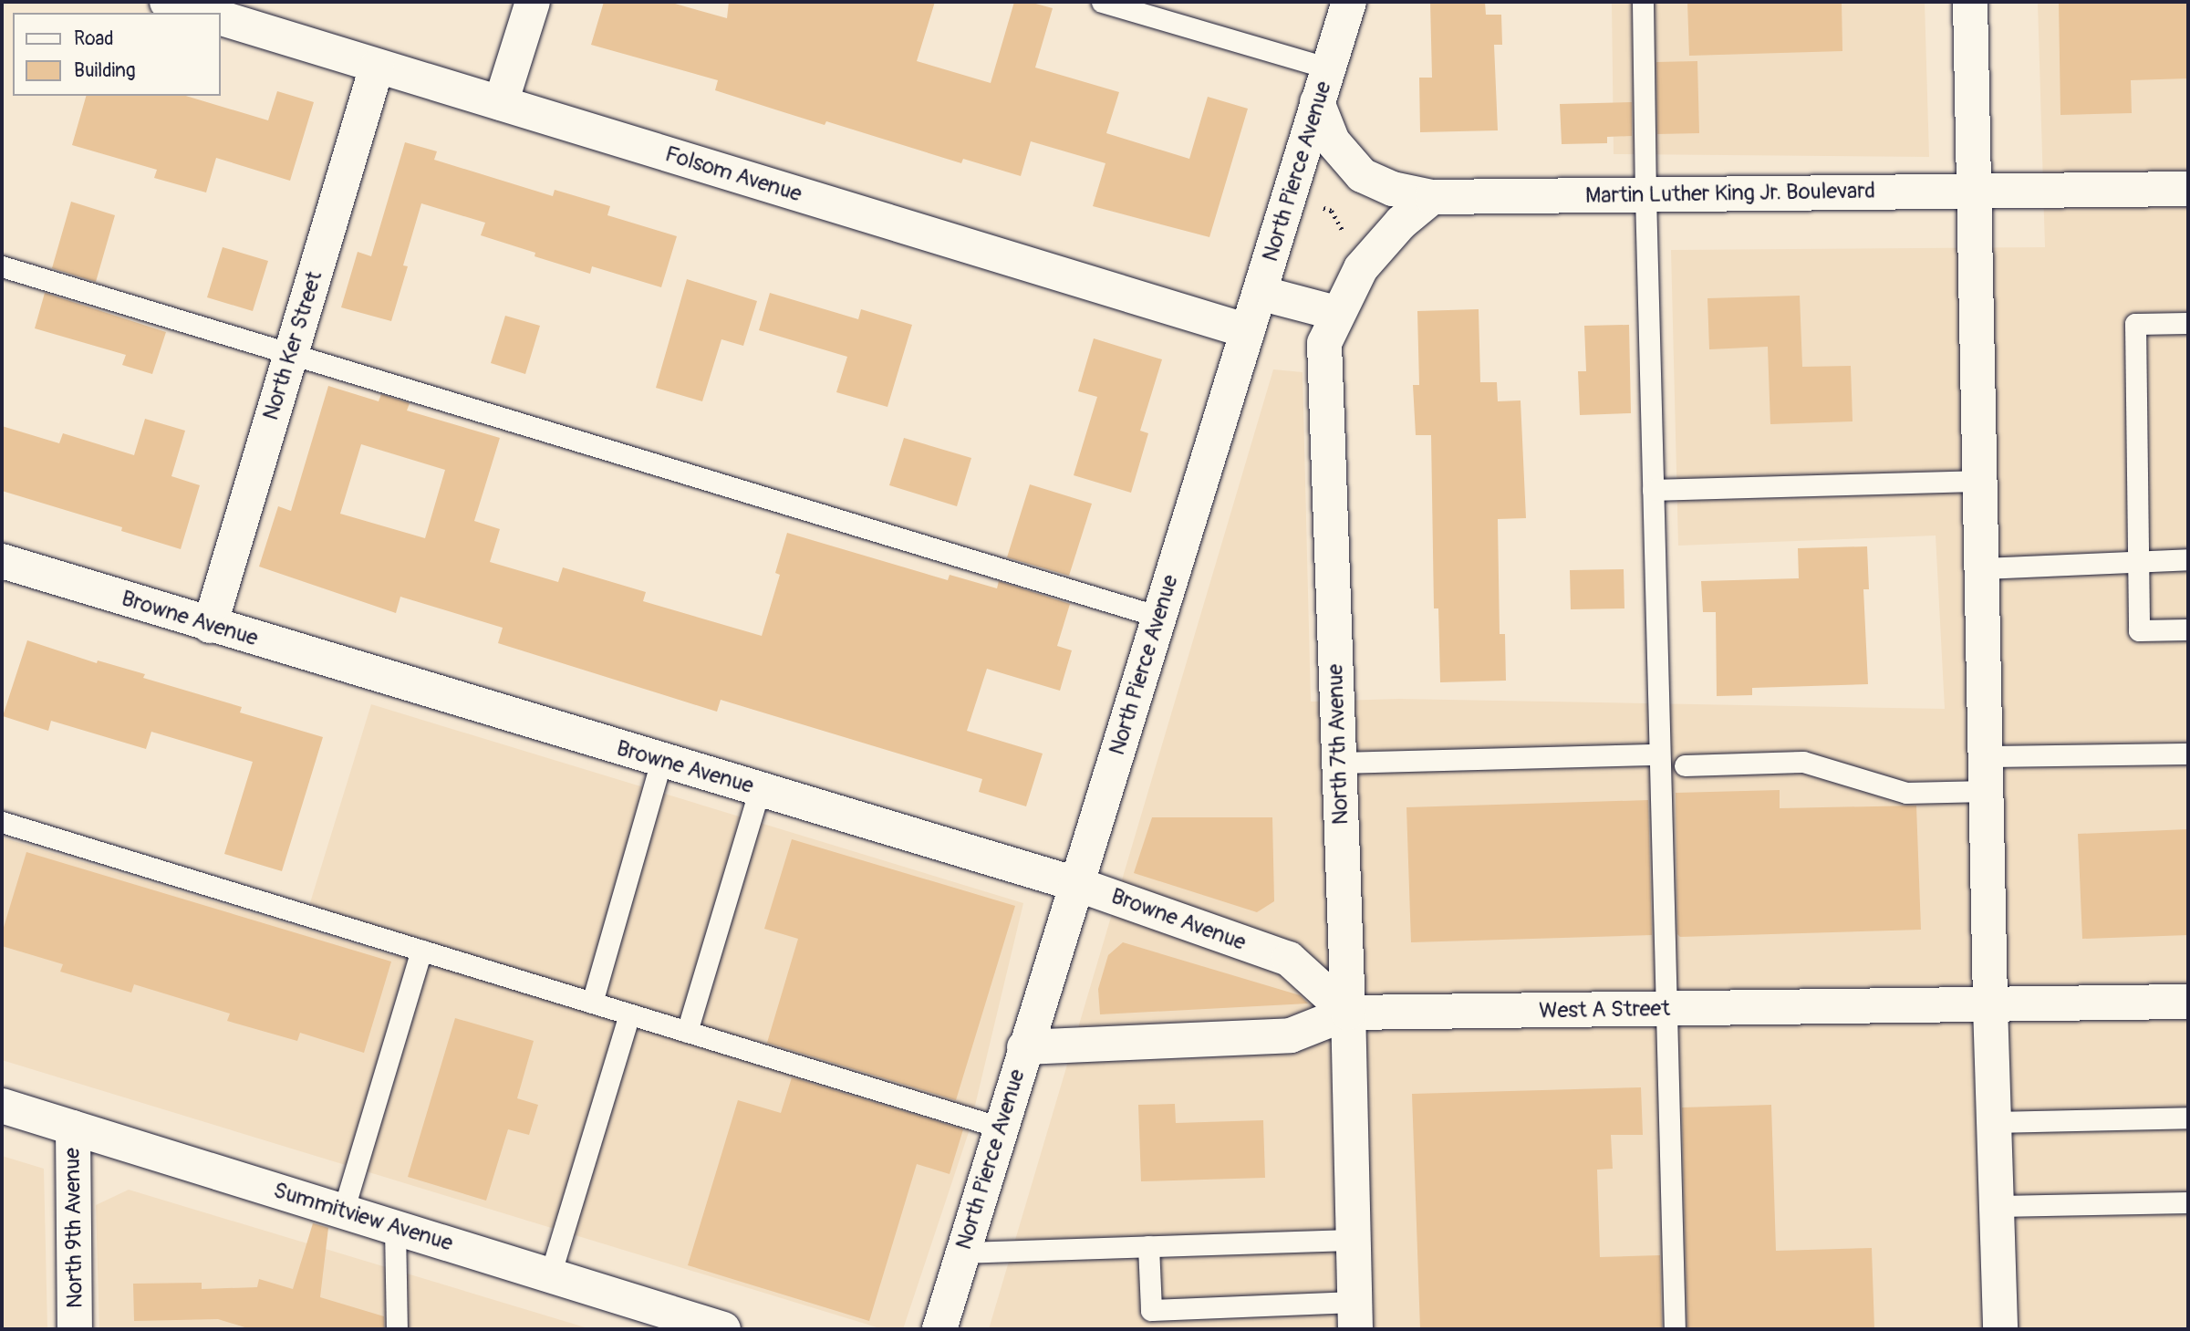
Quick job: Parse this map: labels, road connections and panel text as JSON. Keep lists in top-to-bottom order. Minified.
{"streets":{"street":["North Pierce Avenue","Folsom Avenue","Martin Luther King Jr. Boulevard","North Ker Street","Browne Avenue","North 7th Avenue","West A Street","Summitview Avenue","North 9th Avenue"]},"crossings":[["North Pierce Avenue","Folsom Avenue"],["North Pierce Avenue","Martin Luther King Jr. Boulevard"],["North Pierce Avenue","Browne Avenue"],["North Pierce Avenue","West A Street"],["Folsom Avenue","North Ker Street"],["Martin Luther King Jr. Boulevard","North 7th Avenue"],["North Ker Street","Browne Avenue"],["Browne Avenue","North 7th Avenue"],["Browne Avenue","West A Street"],["North 7th Avenue","West A Street"],["Summitview Avenue","North 9th Avenue"]],"legend":["Road","Building"]}
